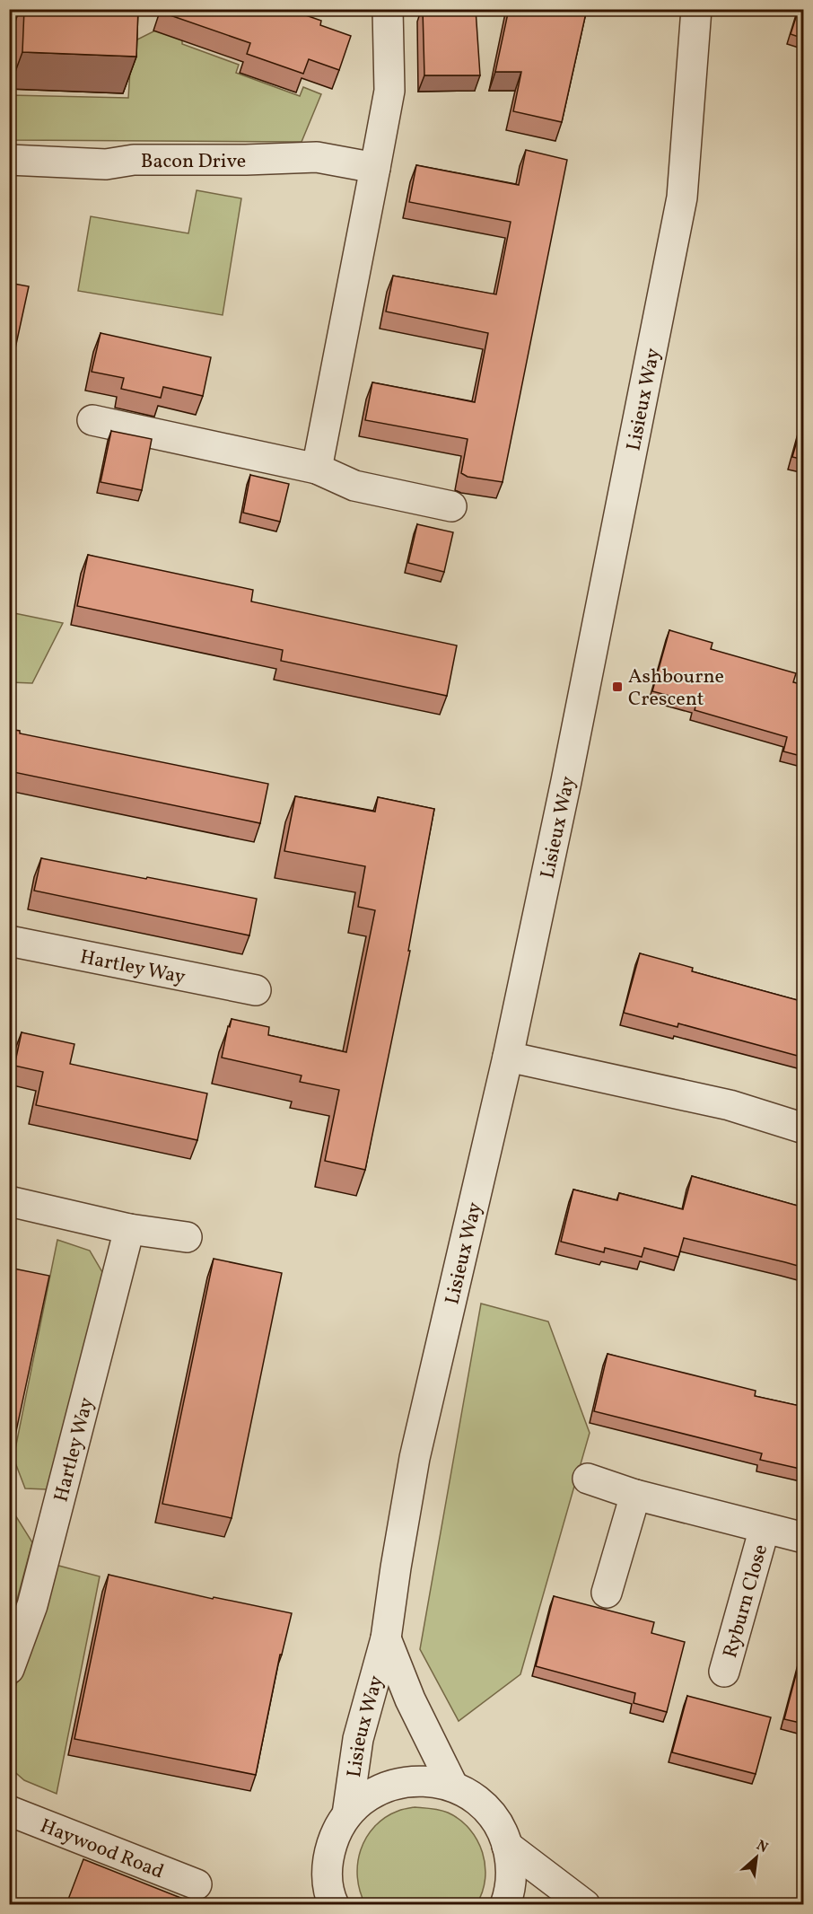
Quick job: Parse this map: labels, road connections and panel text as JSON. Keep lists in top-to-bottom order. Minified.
{"streets":{"street":["Bacon Drive","Lisieux Way","Hartley Way","Ryburn Close","Haywood Road"]},"places":{"transit":["Ashbourne Crescent"]},"north":"top right"}
